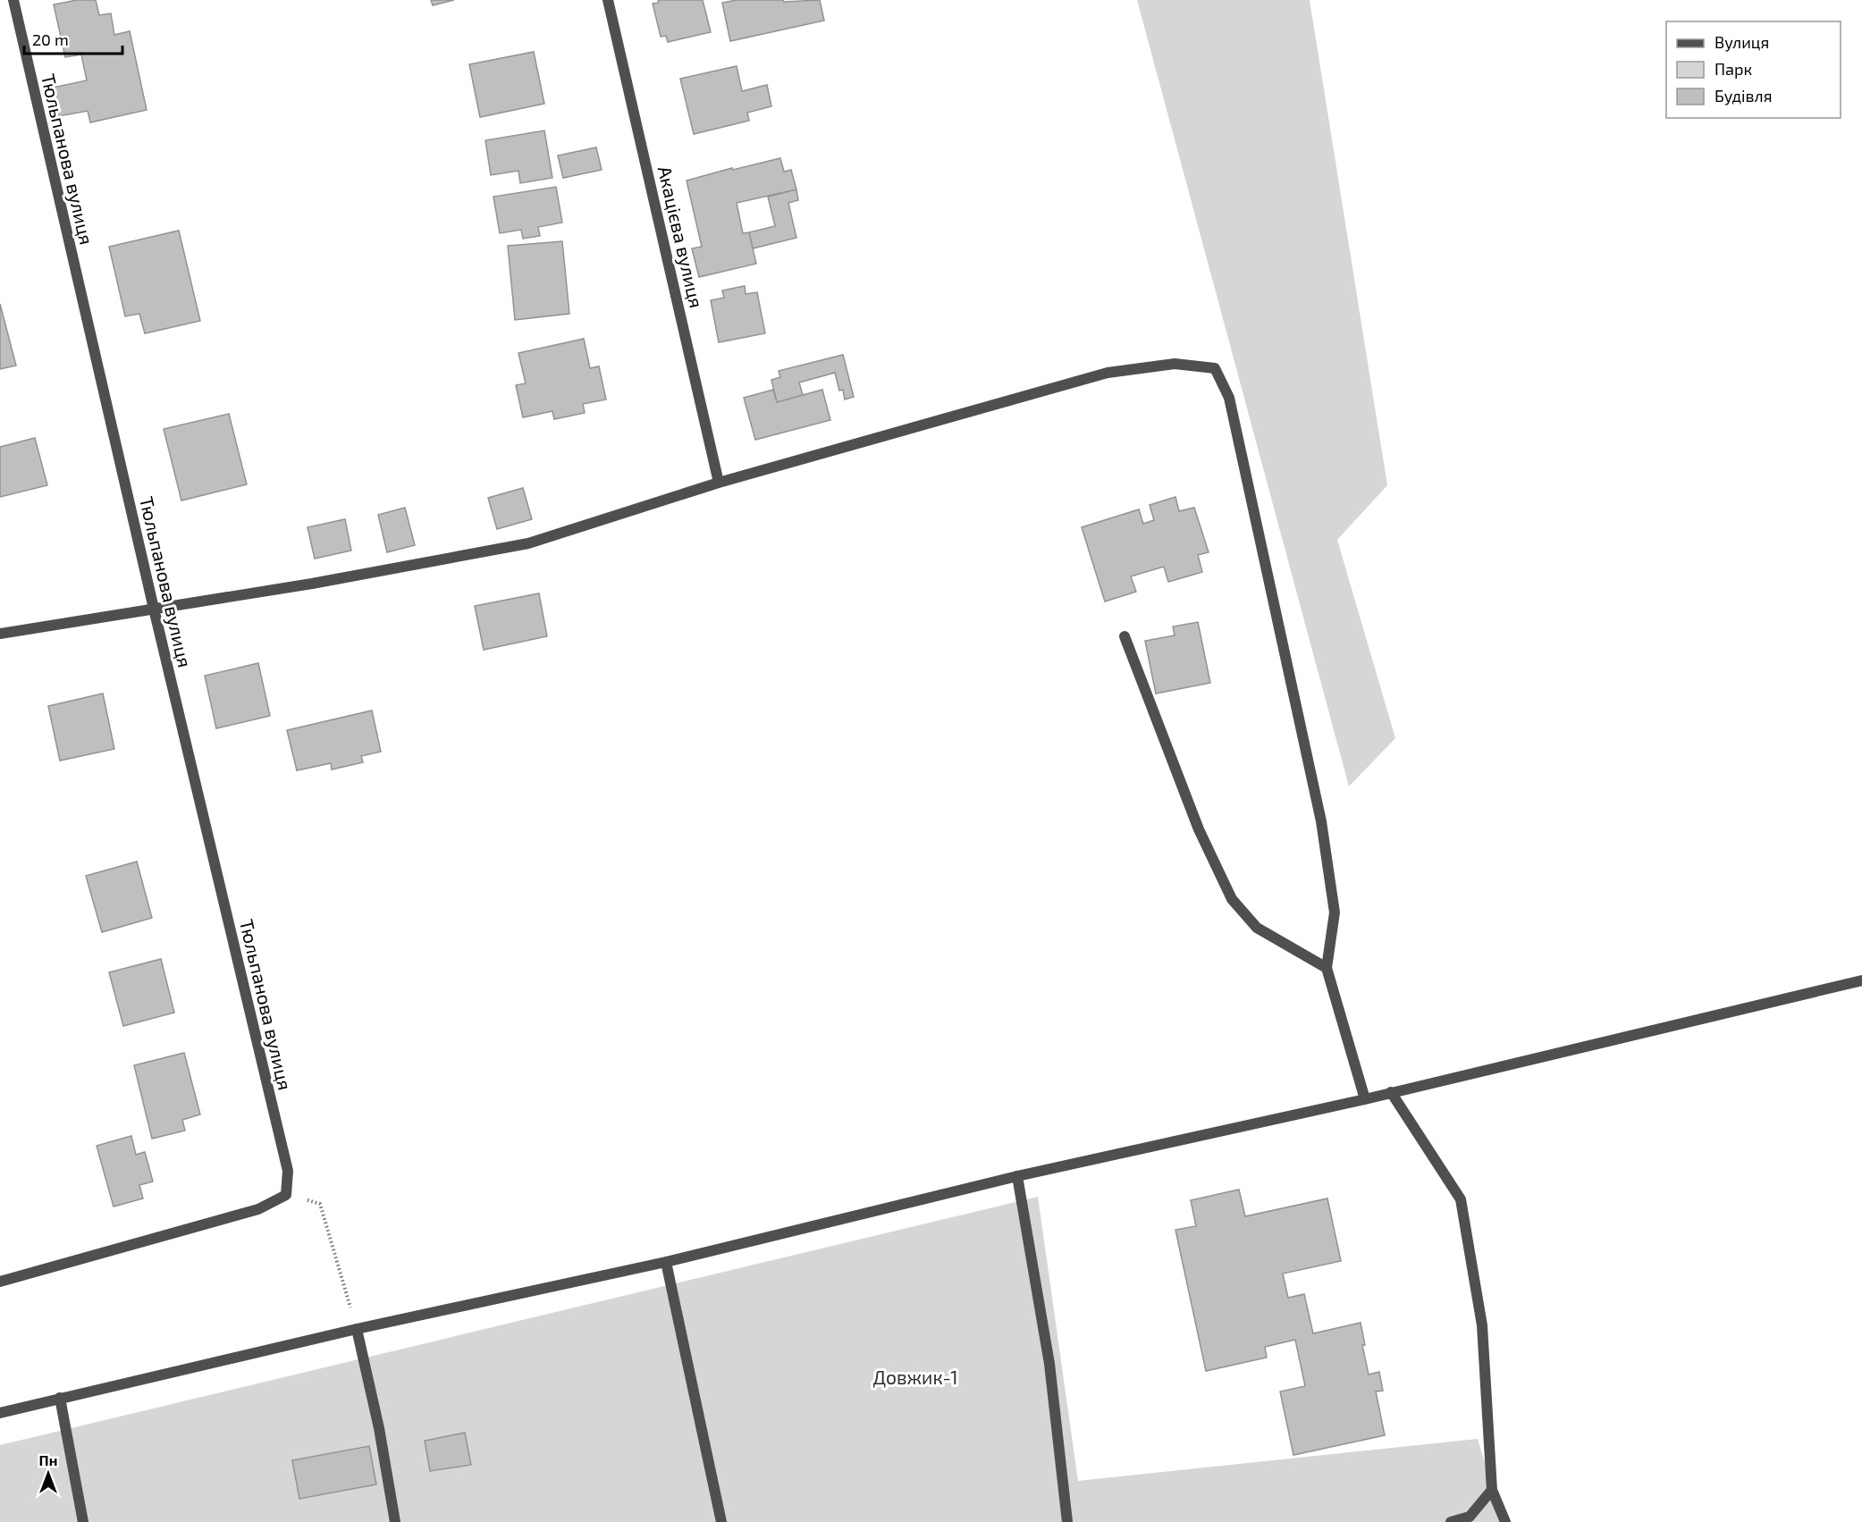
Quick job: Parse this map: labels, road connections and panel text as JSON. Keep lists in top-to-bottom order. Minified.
{"streets":{"street":["Тюльпанова вулиця","Акацієва вулиця"]},"parks":["Довжик-1"],"legend":["Вулиця","Парк","Будівля"],"scale_bar":"20 m","north":"top"}
